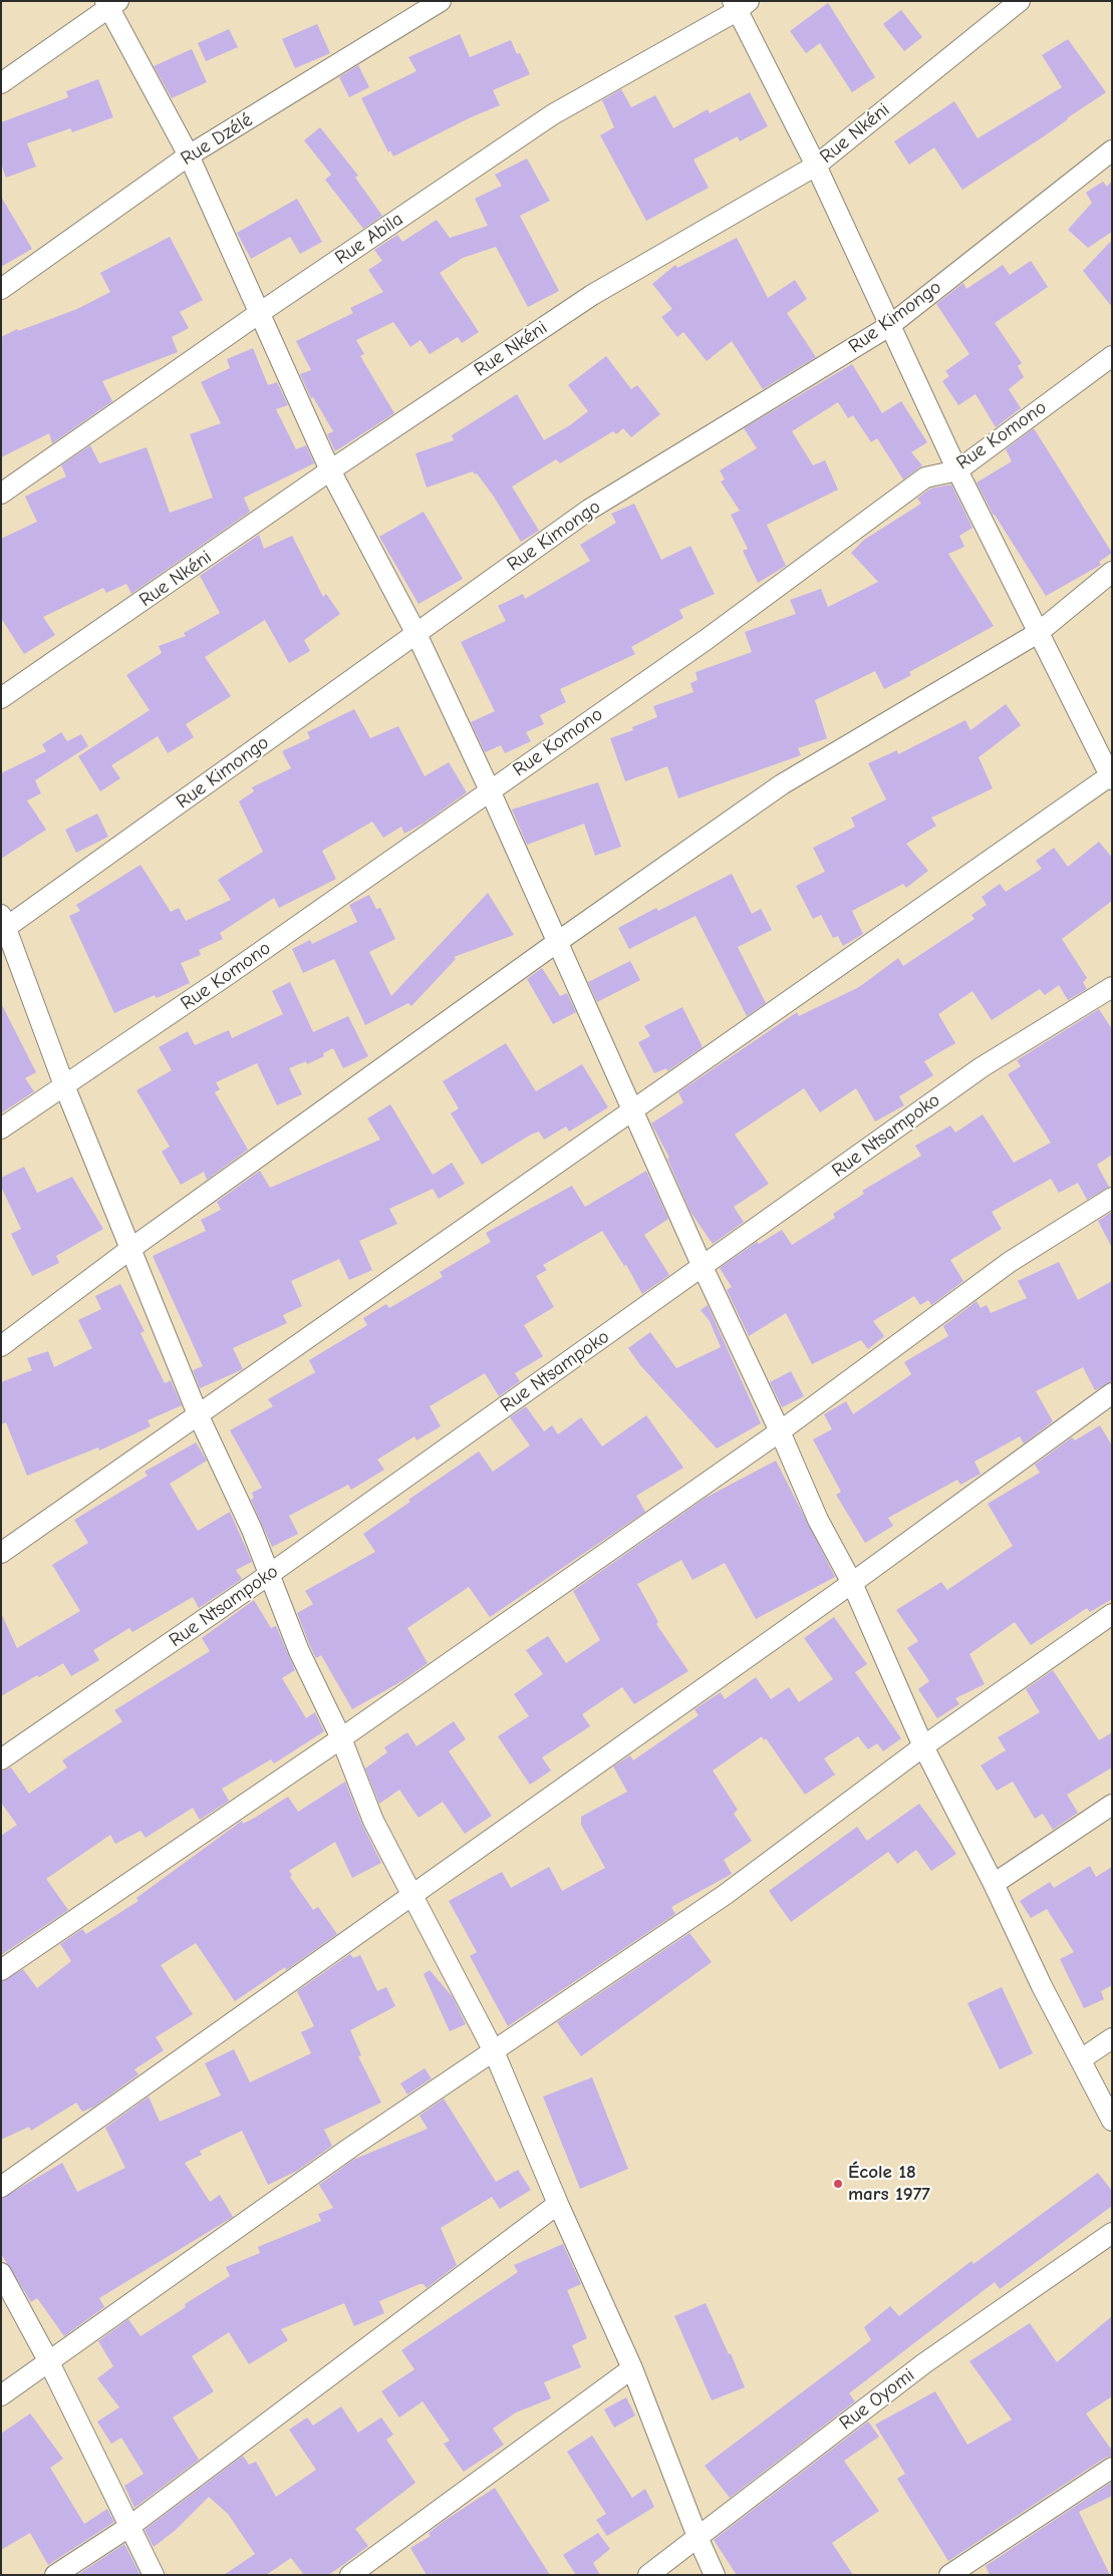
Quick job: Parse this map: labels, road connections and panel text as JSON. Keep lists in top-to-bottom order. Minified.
{"streets":{"street":["Rue Nkéni","Rue Dzélé","Rue Abila","Rue Kimongo","Rue Komono","Rue Ntsampoko","Rue Oyomi"]},"places":["École 18 mars 1977"]}
